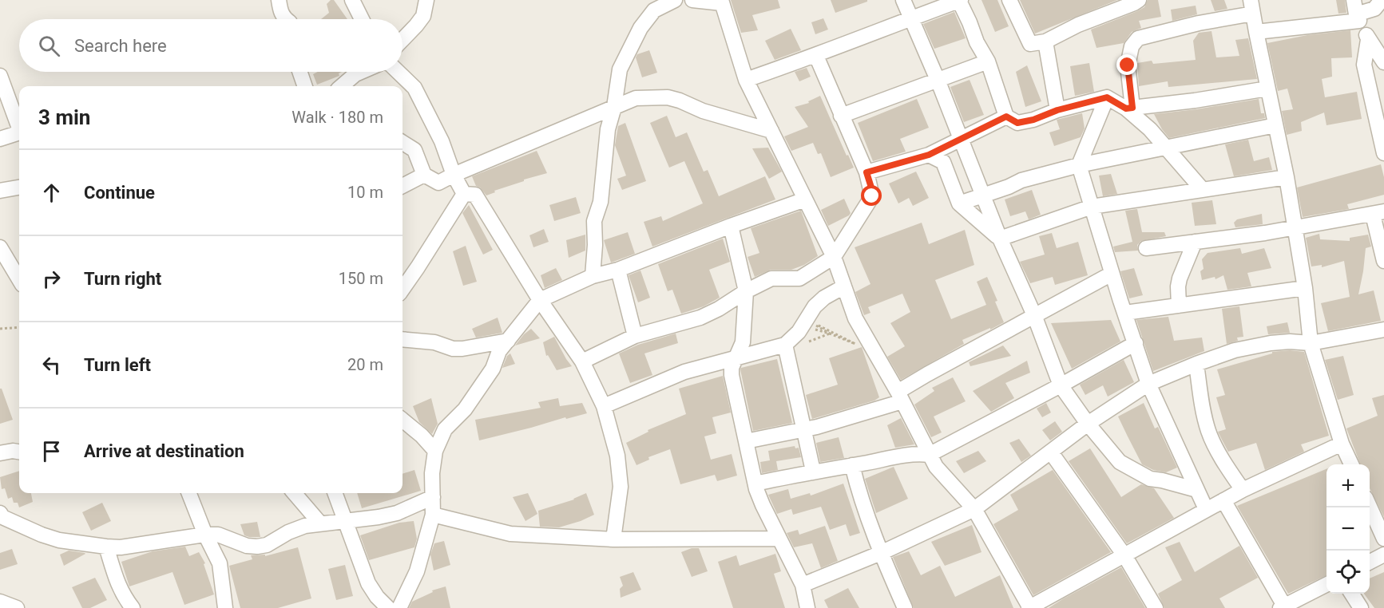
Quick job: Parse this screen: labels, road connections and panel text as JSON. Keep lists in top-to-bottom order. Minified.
{"page":{"search":"Search here","heading":["3 min","Walk · 180 m"],"list":[["Continue","10 m"],["Turn right","150 m"],["Turn left","20 m"],"Arrive at destination"],"map_buttons":["+","−"]}}
